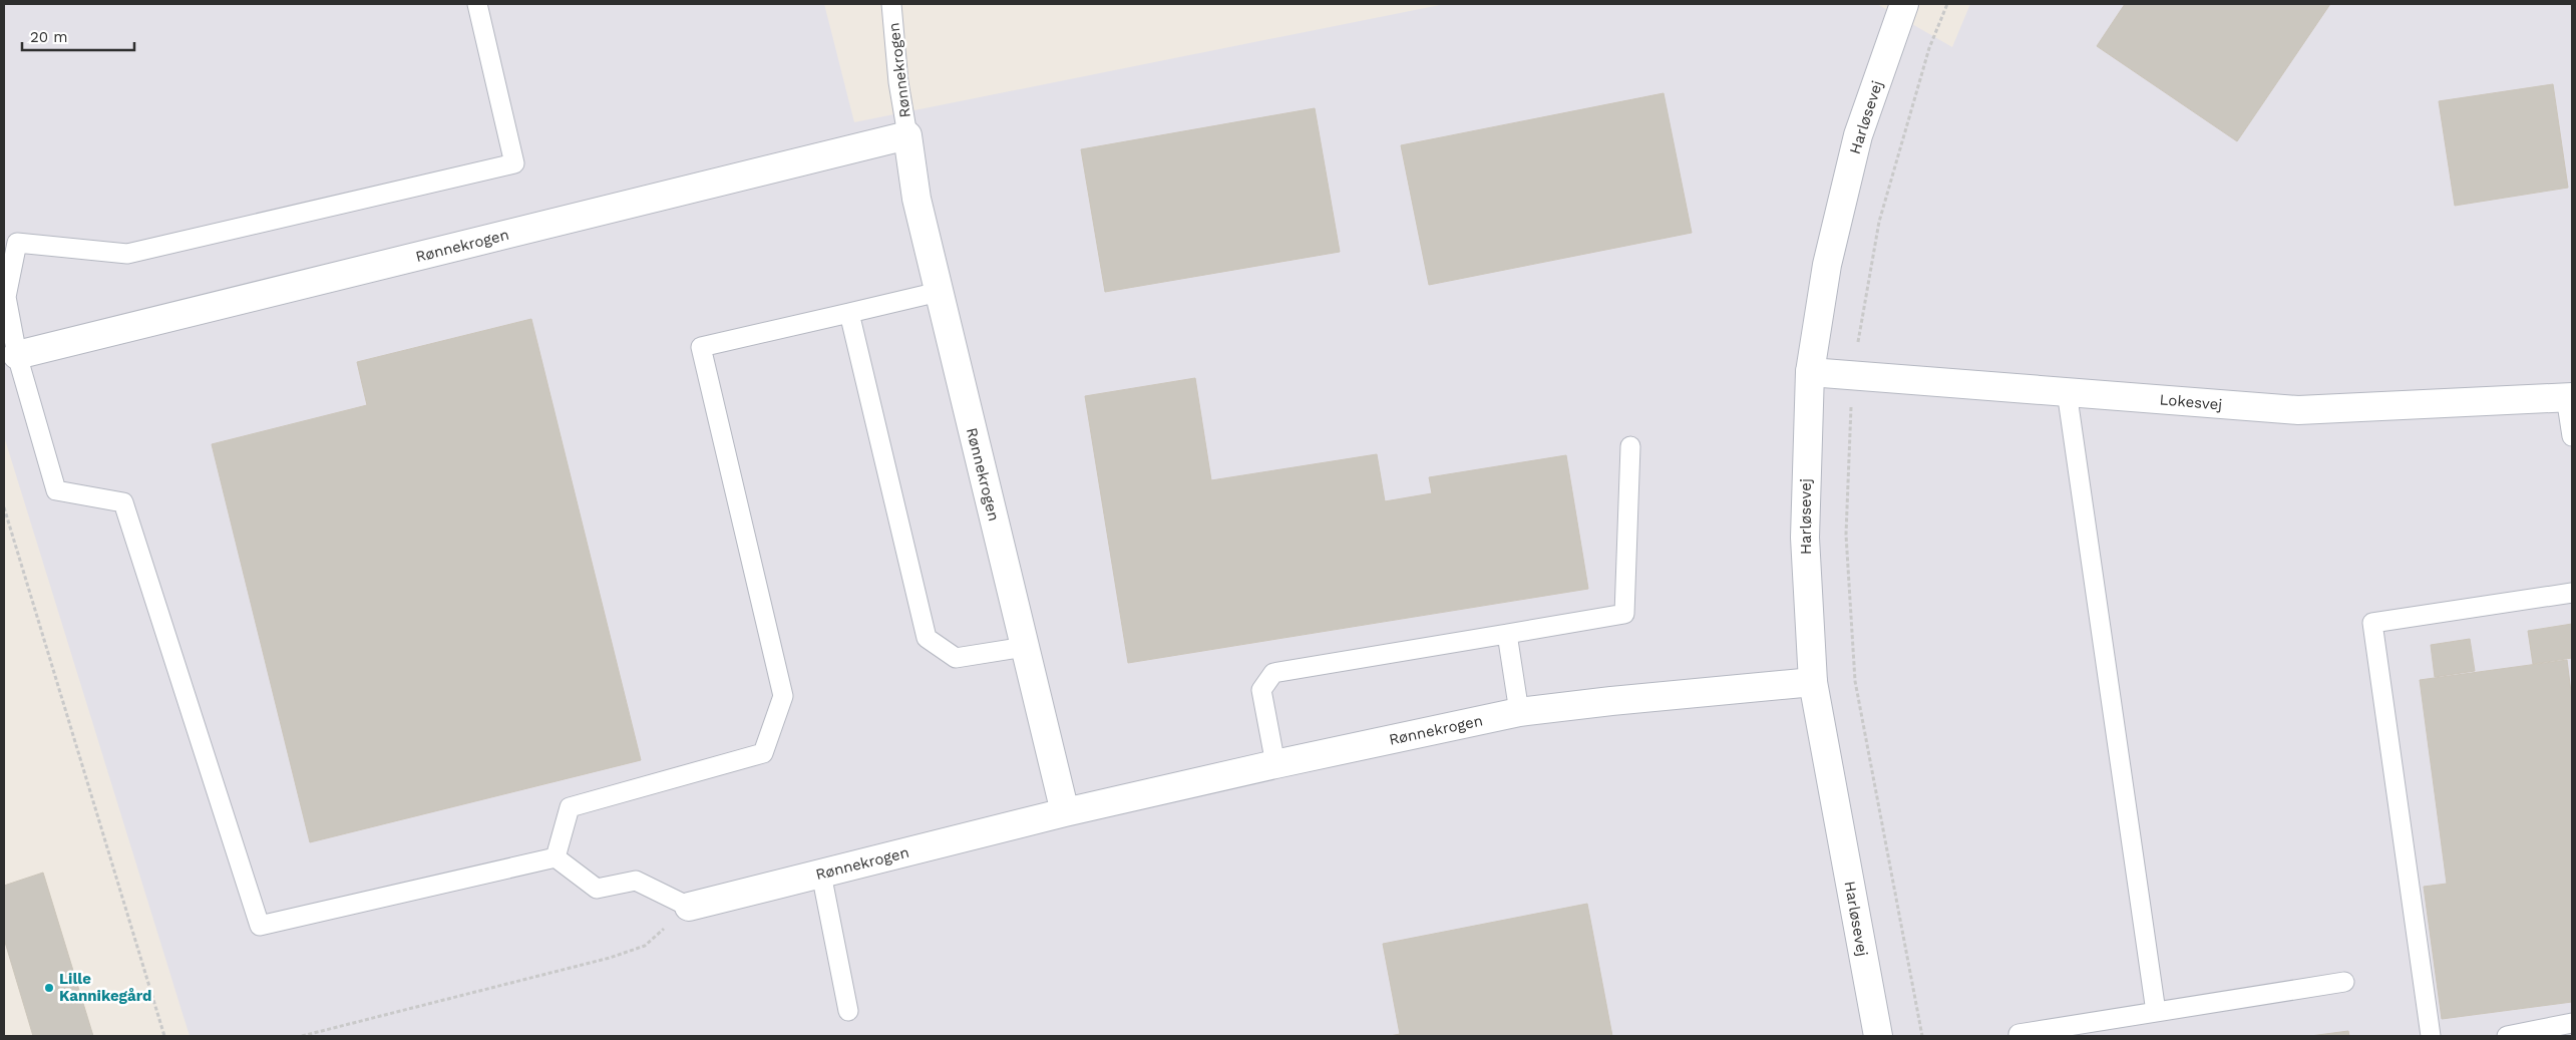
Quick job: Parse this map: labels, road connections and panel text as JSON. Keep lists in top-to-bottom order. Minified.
{"streets":{"street":["Rønnekrogen","Harløsevej","Lokesvej"]},"crossings":[["Rønnekrogen","Harløsevej"],["Harløsevej","Lokesvej"]],"places":["Lille Kannikegård"],"scale_bar":"20 m"}
